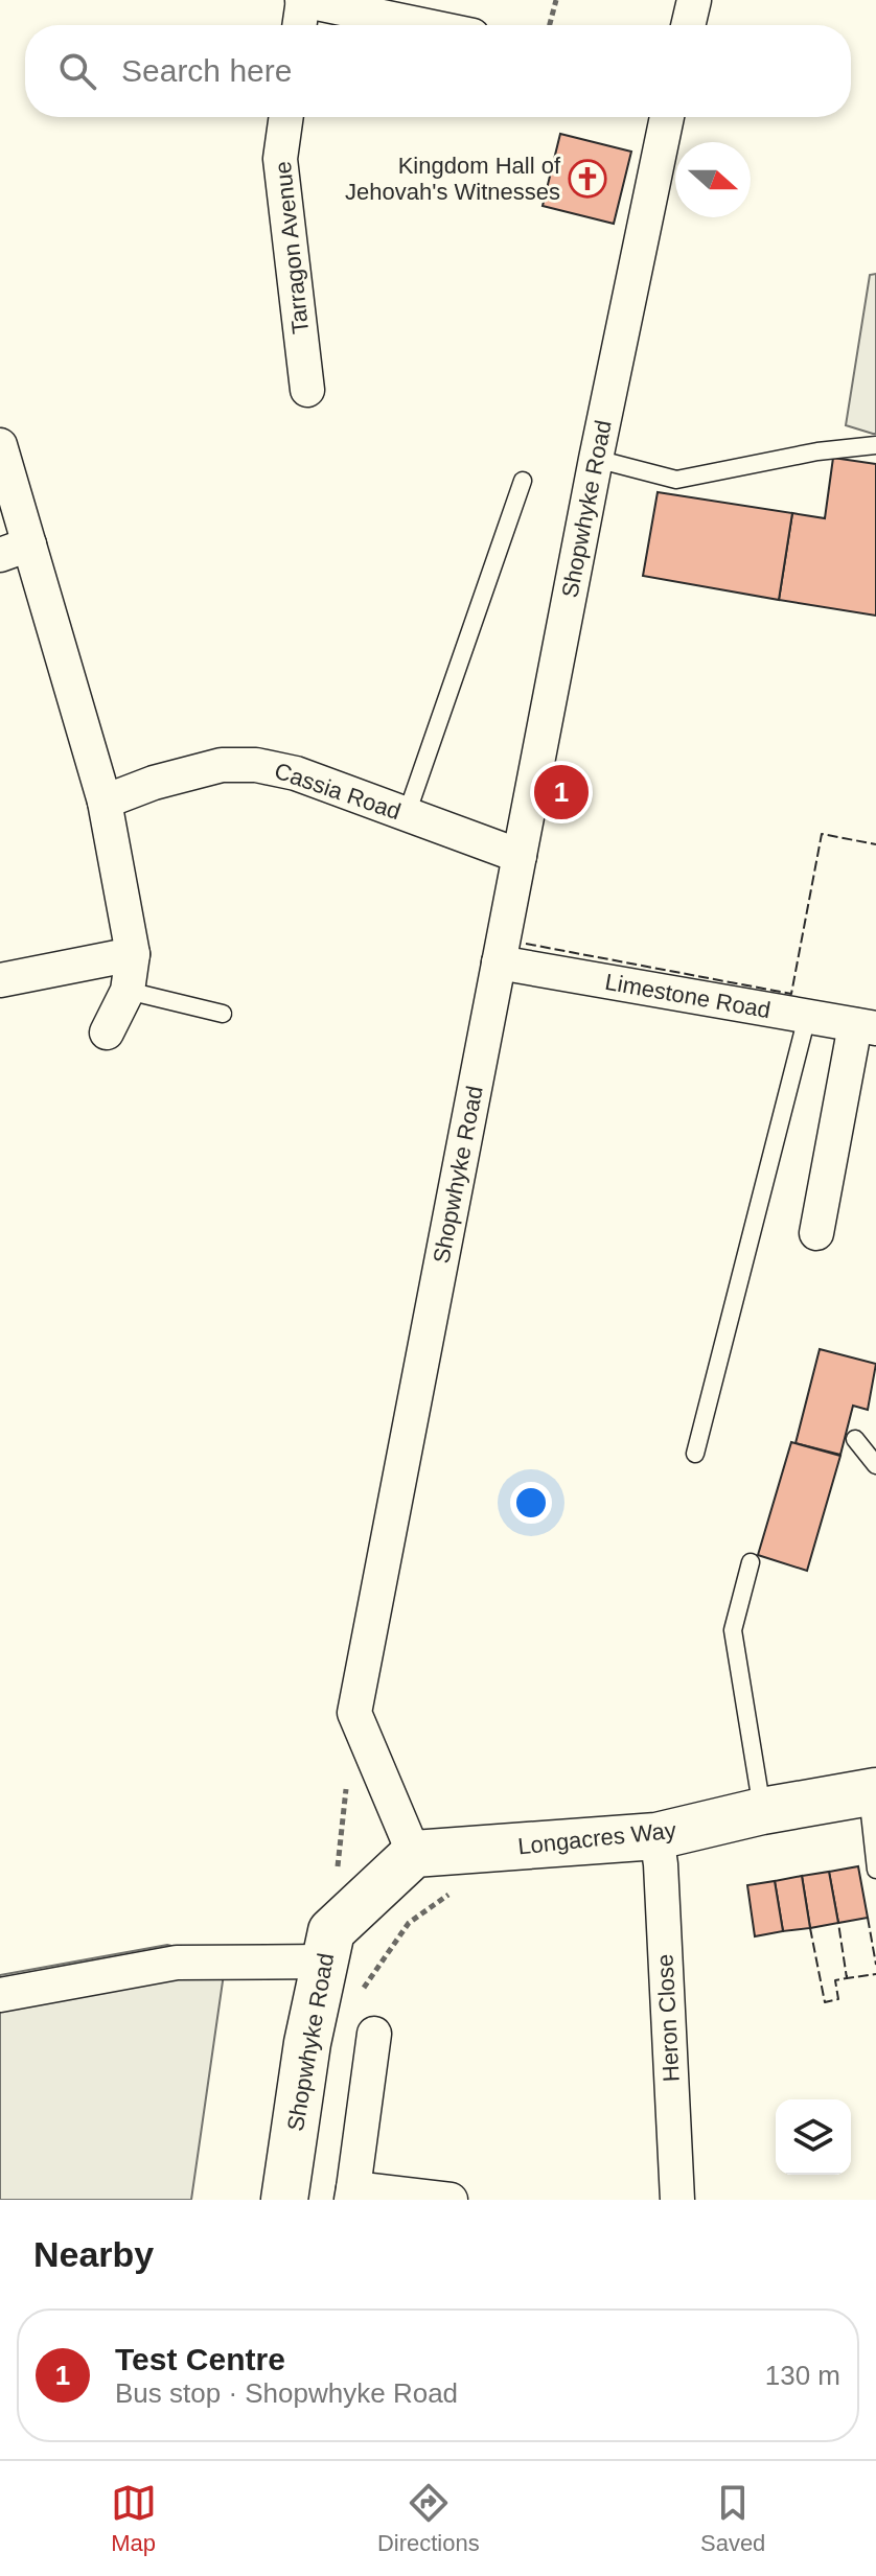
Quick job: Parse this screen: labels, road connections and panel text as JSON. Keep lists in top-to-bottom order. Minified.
{"streets":{"main road":["Shopwhyke Road","Longacres Way"],"street":["Tarragon Avenue","Cassia Road","Limestone Road","Heron Close"]},"crossings":[["Shopwhyke Road","Cassia Road"],["Shopwhyke Road","Limestone Road"],["Shopwhyke Road","Longacres Way"],["Longacres Way","Heron Close"]],"places":{"church":["Kingdom Hall of Jehovah's Witnesses"]},"north":"right","page":{"search":"Search here","pins":"1","heading":"Nearby","list":[{"mark":"1","name":"Test Centre","note":"Bus stop · Shopwhyke Road","value":"130 m"}],"nav":["Map","Directions","Saved"]}}
